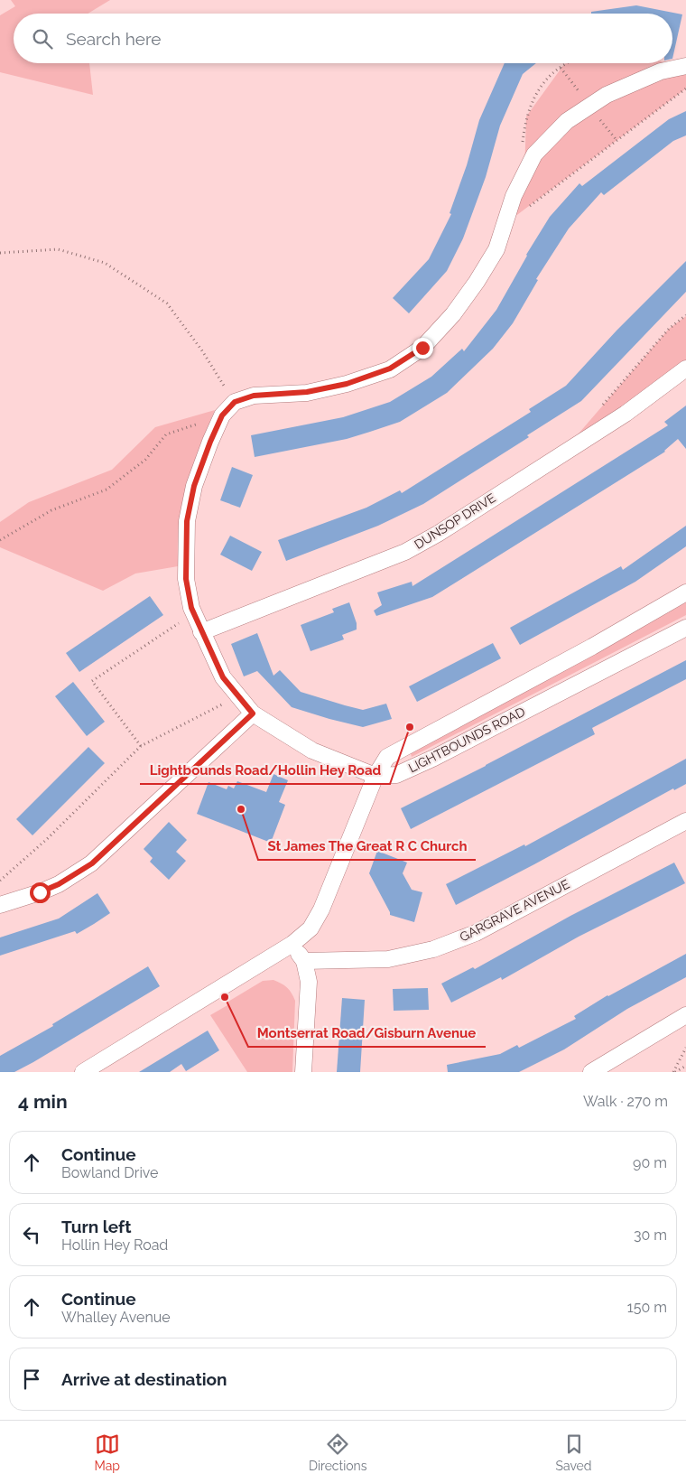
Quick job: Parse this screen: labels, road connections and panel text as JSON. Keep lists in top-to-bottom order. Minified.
{"streets":{"street":["DUNSOP DRIVE","LIGHTBOUNDS ROAD","GARGRAVE AVENUE"]},"places":["Lightbounds Road/Hollin Hey Road","St James The Great R C Church","Montserrat Road/Gisburn Avenue"],"page":{"search":"Search here","heading":["4 min","Walk · 270 m"],"list":[["Continue","Bowland Drive","90 m"],["Turn left","Hollin Hey Road","30 m"],["Continue","Whalley Avenue","150 m"],"Arrive at destination"],"nav":["Map","Directions","Saved"]}}
